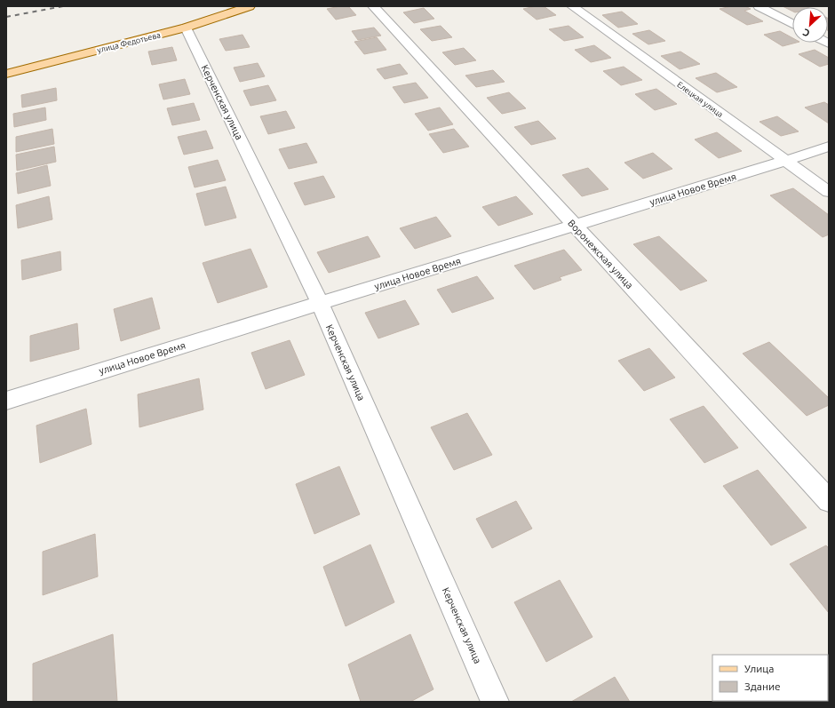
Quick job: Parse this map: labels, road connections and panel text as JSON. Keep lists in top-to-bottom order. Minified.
{"streets":{"main road":["улица Федотьева"],"street":["Елецкая улица","Керченская улица","улица Новое Время","Воронежская улица"]},"crossings":[["улица Федотьева","Керченская улица"],["Елецкая улица","улица Новое Время"],["Керченская улица","улица Новое Время"],["улица Новое Время","Воронежская улица"]],"legend":["Улица","Здание"],"north":"bottom left"}
